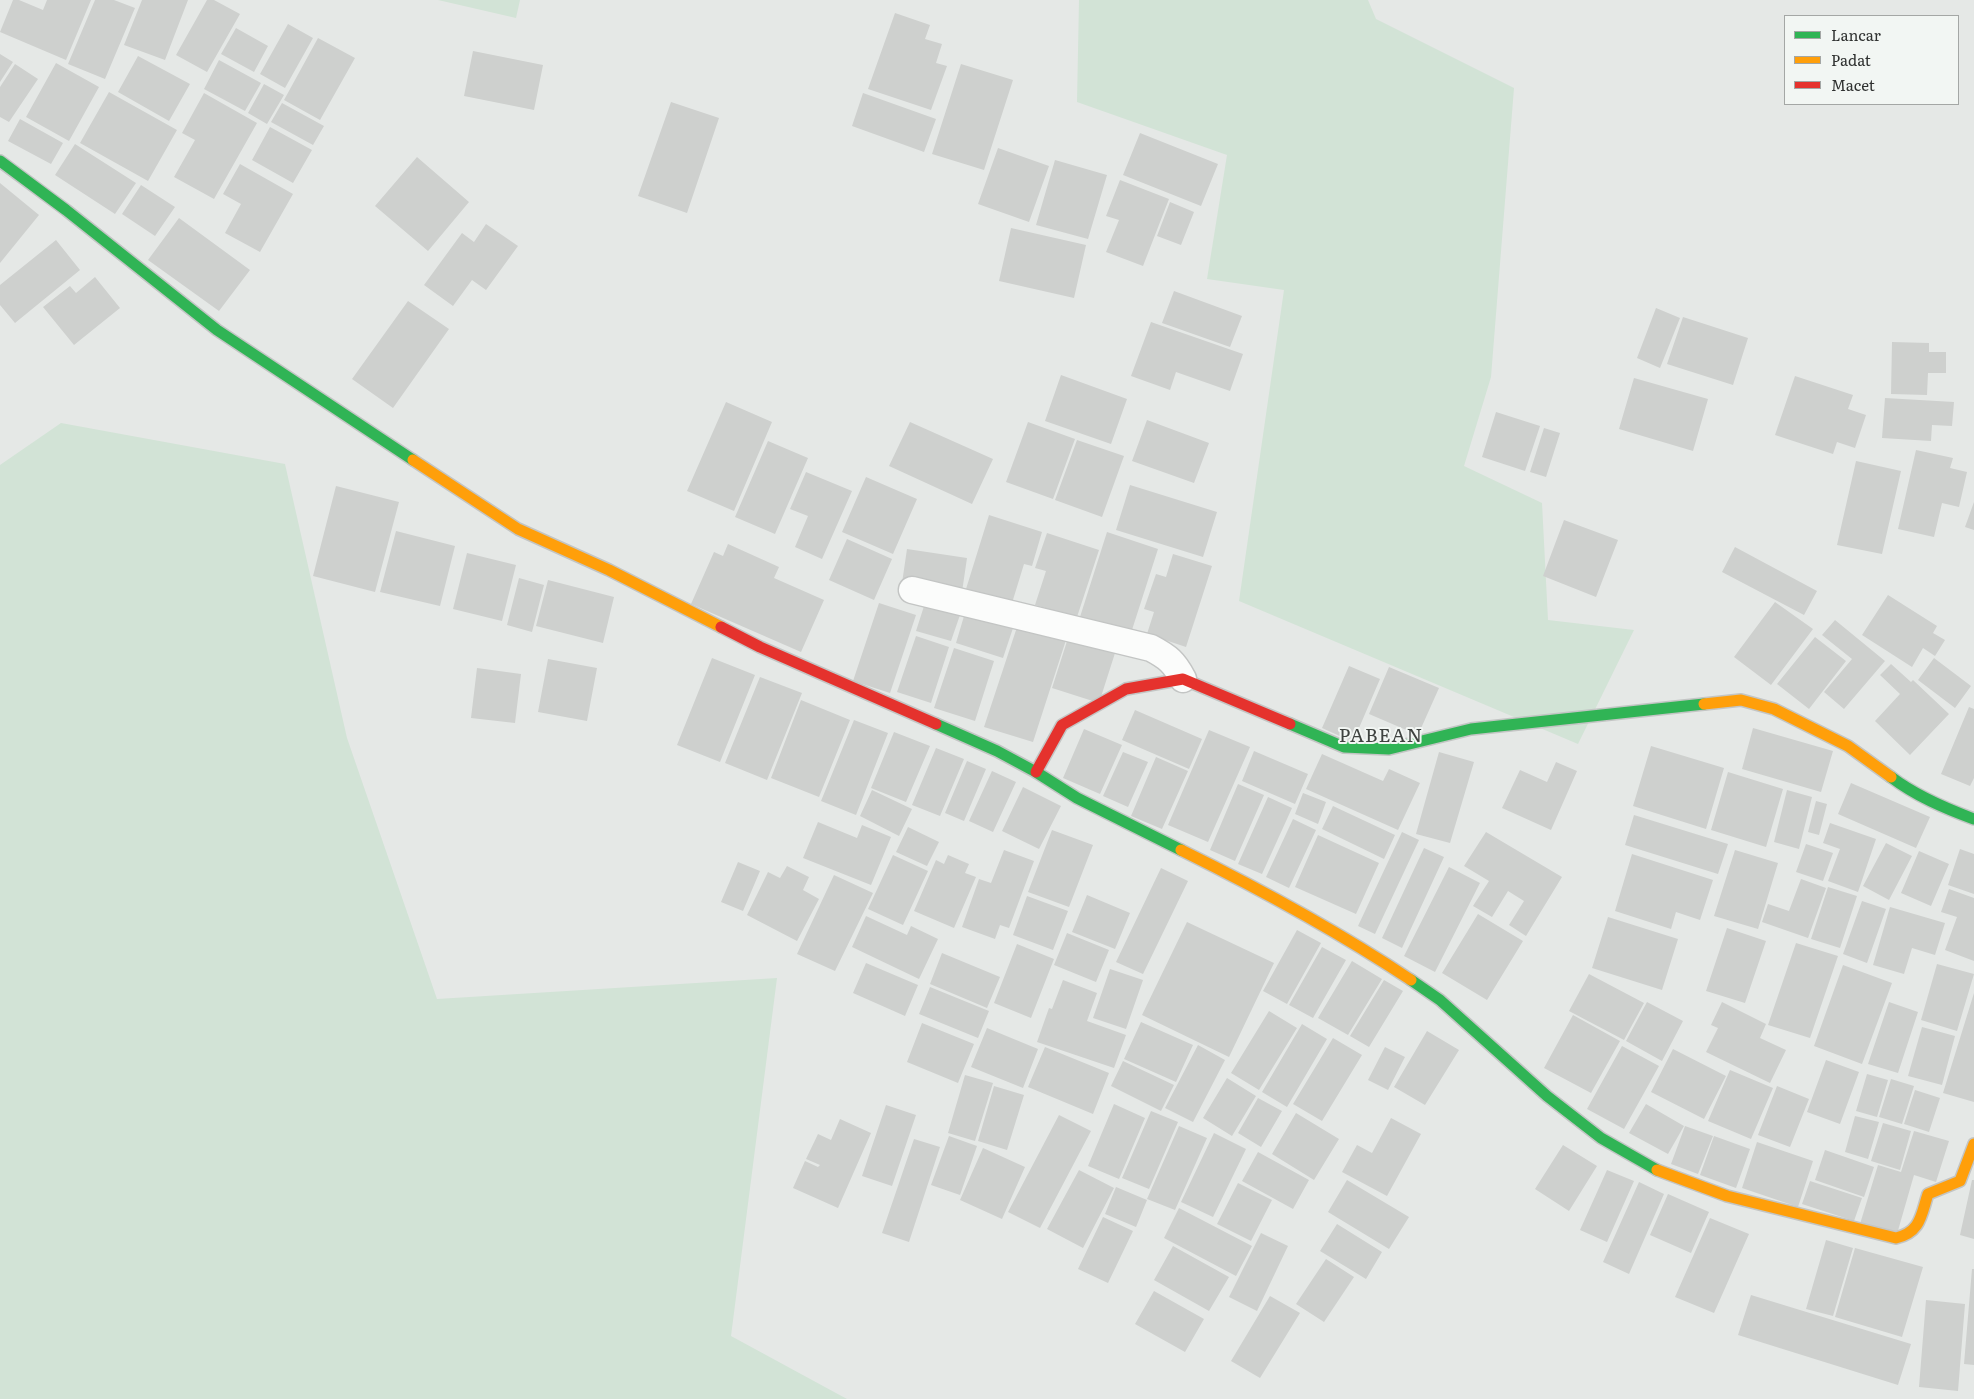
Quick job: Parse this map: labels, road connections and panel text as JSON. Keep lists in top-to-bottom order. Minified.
{"districts":["PABEAN"],"legend":["Lancar","Padat","Macet"]}
